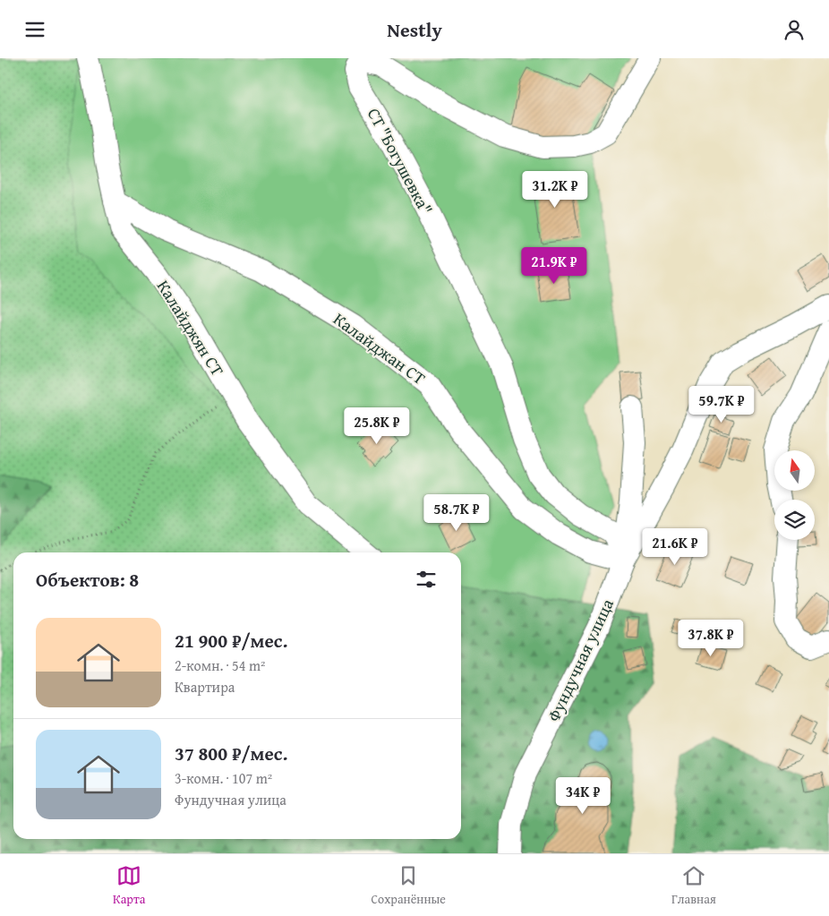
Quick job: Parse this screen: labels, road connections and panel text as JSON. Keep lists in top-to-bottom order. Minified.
{"streets":{"street":["СТ \"Богушевка\"","Калайджян СТ","Калайджан СТ","Фундучная улица"]},"crossings":[["СТ \"Богушевка\"","Калайджан СТ"],["СТ \"Богушевка\"","Фундучная улица"],["Калайджян СТ","Калайджан СТ"],["Калайджан СТ","Фундучная улица"]],"north":"top","page":{"header":"Nestly","price":["31.2K ₽","21.9K ₽","59.7K ₽","25.8K ₽","58.7K ₽","21.6K ₽","37.8K ₽","34K ₽"],"heading":"Объектов: 8","list":[{"name":"21 900 ₽/мес.","note":"2-комн. · 54 m² · Квартира"},{"name":"37 800 ₽/мес.","note":"3-комн. · 107 m² · Фундучная улица"}],"tabs":["Карта","Сохранённые","Главная"]}}
